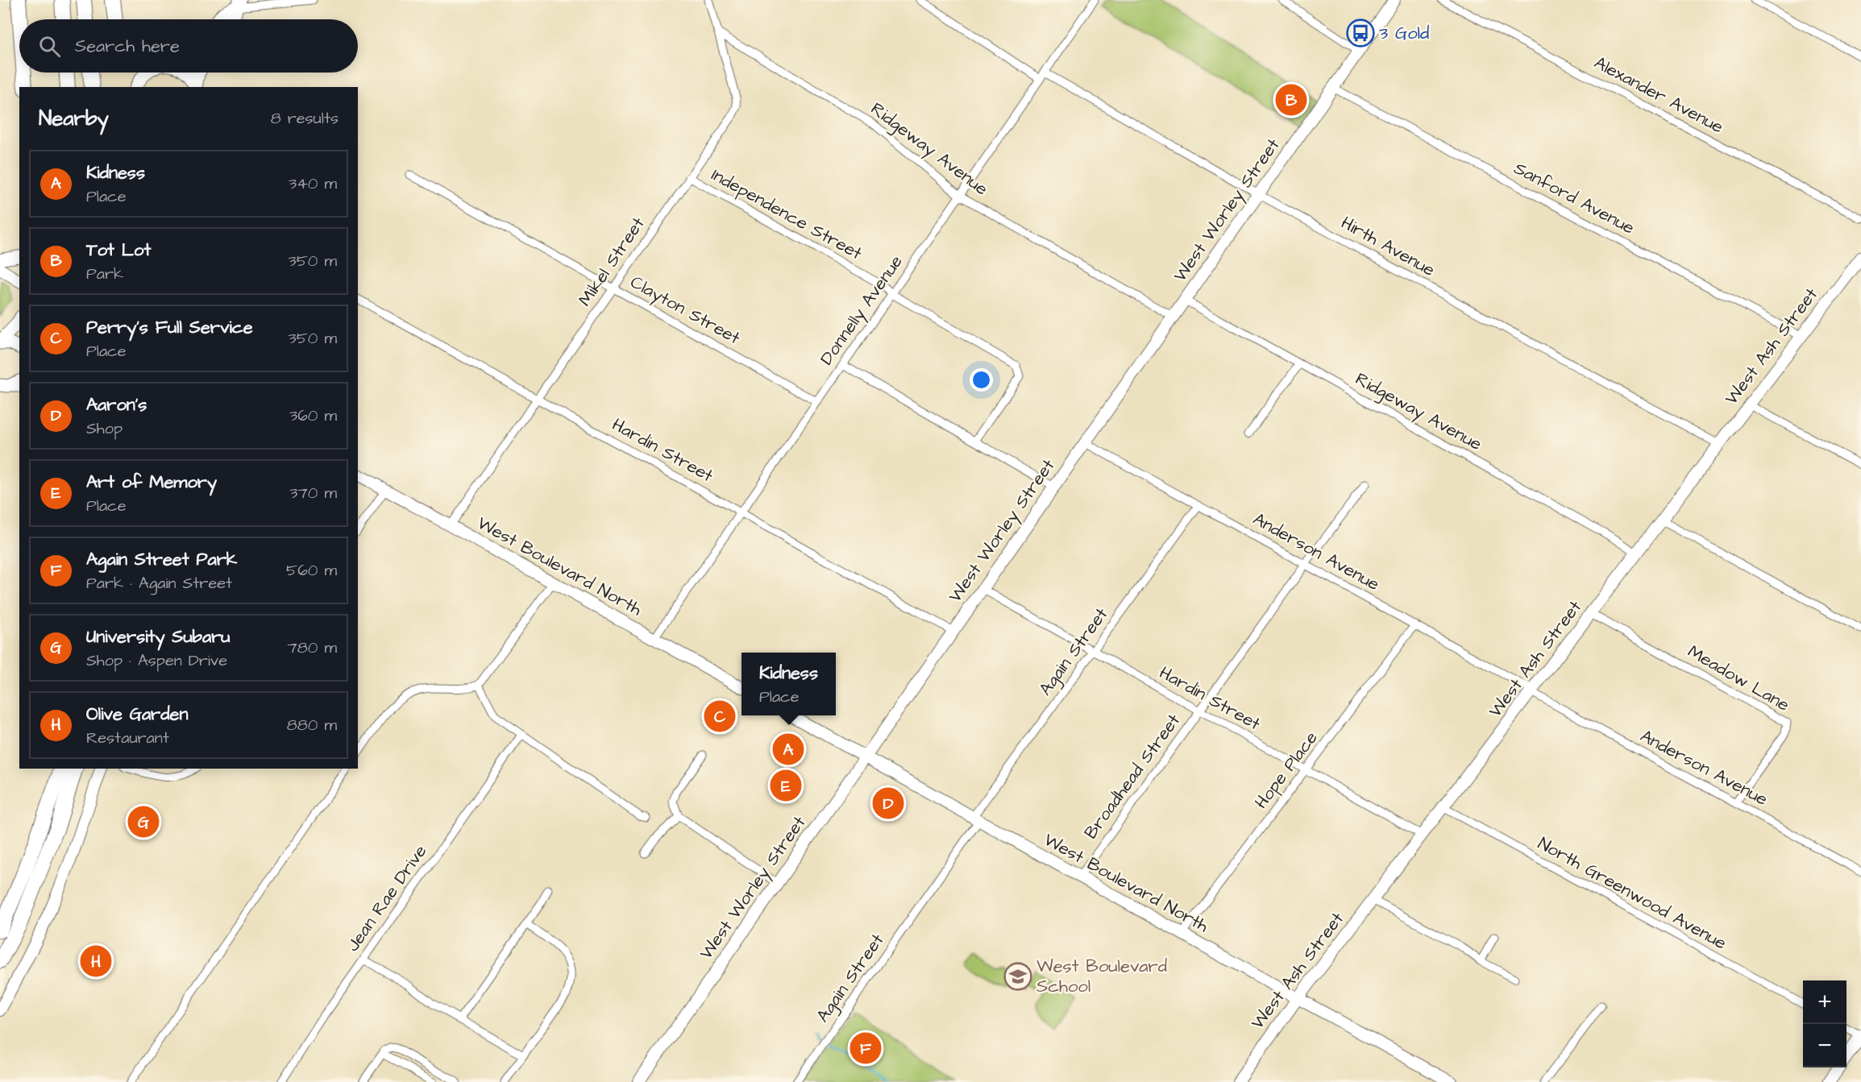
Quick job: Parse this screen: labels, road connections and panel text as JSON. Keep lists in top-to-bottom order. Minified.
{"streets":{"street":["Alexander Avenue","Ridgeway Avenue","Sanford Avenue","West Worley Street","Independence Street","Hirth Avenue","Mikel Street","Clayton Street","Donnelly Avenue","West Ash Street","Hardin Street","Anderson Avenue","West Boulevard North","Again Street","Meadow Lane","Hope Place","Broadhead Street","North Greenwood Avenue","Jean Rae Drive"]},"crossings":[["Ridgeway Avenue","West Worley Street"],["Ridgeway Avenue","Mikel Street"],["Ridgeway Avenue","Donnelly Avenue"],["Ridgeway Avenue","West Ash Street"],["Sanford Avenue","West Worley Street"],["Sanford Avenue","West Ash Street"],["West Worley Street","Hirth Avenue"],["West Worley Street","Hardin Street"],["West Worley Street","Anderson Avenue"],["West Worley Street","West Boulevard North"],["Independence Street","Mikel Street"],["Independence Street","Donnelly Avenue"],["Hirth Avenue","Donnelly Avenue"],["Hirth Avenue","West Ash Street"],["Mikel Street","Clayton Street"],["Mikel Street","Hardin Street"],["Mikel Street","West Boulevard North"],["Clayton Street","Donnelly Avenue"],["Donnelly Avenue","Hardin Street"],["Donnelly Avenue","West Boulevard North"],["West Ash Street","Hardin Street"],["West Ash Street","Anderson Avenue"],["West Ash Street","West Boulevard North"],["West Ash Street","Meadow Lane"],["West Ash Street","North Greenwood Avenue"],["Hardin Street","Again Street"],["Hardin Street","Hope Place"],["Hardin Street","Broadhead Street"],["Anderson Avenue","Again Street"],["Anderson Avenue","Meadow Lane"],["Anderson Avenue","Hope Place"],["Anderson Avenue","Broadhead Street"],["West Boulevard North","Again Street"],["West Boulevard North","Hope Place"],["West Boulevard North","Broadhead Street"]],"places":{"bus stop":["3 Gold"],"school or university":["West Boulevard School"]},"page":{"search":"Search here","pins":["B","C","A","E","D","G","H","F"],"heading":["Nearby","8 results"],"list":[{"mark":"A","name":"Kidness","note":"Place","value":"340 m"},{"mark":"B","name":"Tot Lot","note":"Park","value":"350 m"},{"mark":"C","name":"Perry's Full Service","note":"Place","value":"350 m"},{"mark":"D","name":"Aaron's","note":"Shop","value":"360 m"},{"mark":"E","name":"Art of Memory","note":"Place","value":"370 m"},{"mark":"F","name":"Again Street Park","note":"Park · Again Street","value":"560 m"},{"mark":"G","name":"University Subaru","note":"Shop · Aspen Drive","value":"780 m"},{"mark":"H","name":"Olive Garden","note":"Restaurant","value":"880 m"}],"popup":["Kidness","Place"],"map_buttons":["+","−"]}}
